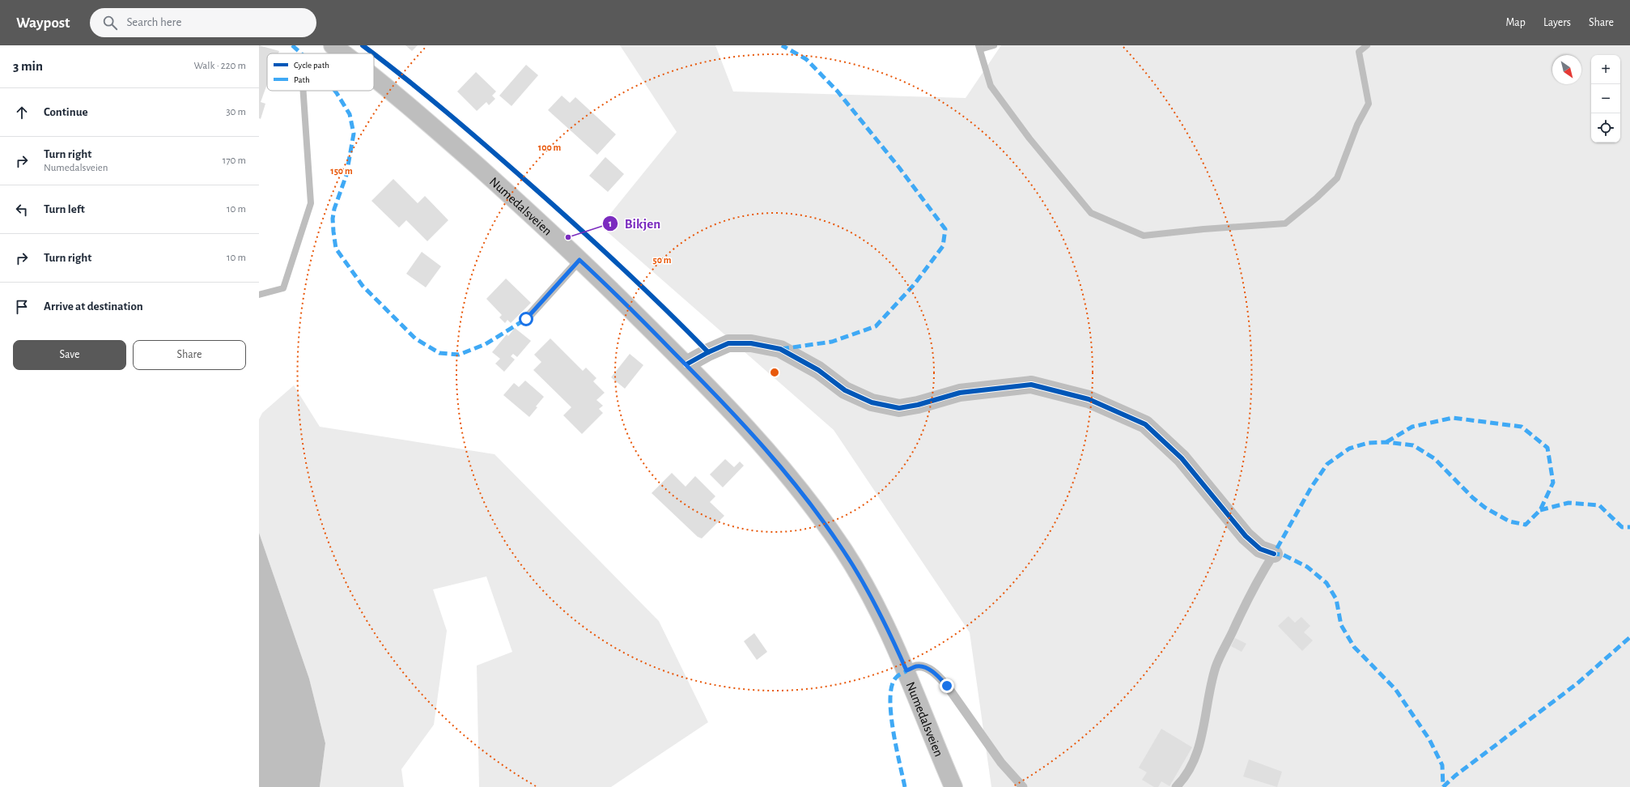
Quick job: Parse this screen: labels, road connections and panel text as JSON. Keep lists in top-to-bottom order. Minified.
{"streets":{"main road":["Numedalsveien"]},"places":["Bikjen"],"legend":["Cycle path","Path"],"north":"bottom right","page":{"header":"Waypost","search":"Search here","nav":["Map","Layers","Share"],"heading":["3 min","Walk · 220 m"],"map_buttons":["+","−"],"list":[["Continue","30 m"],["Turn right","Numedalsveien","170 m"],["Turn left","10 m"],["Turn right","10 m"],"Arrive at destination"],"buttons":["Save","Share"]},"rings":["100 m","150 m","50 m"]}
